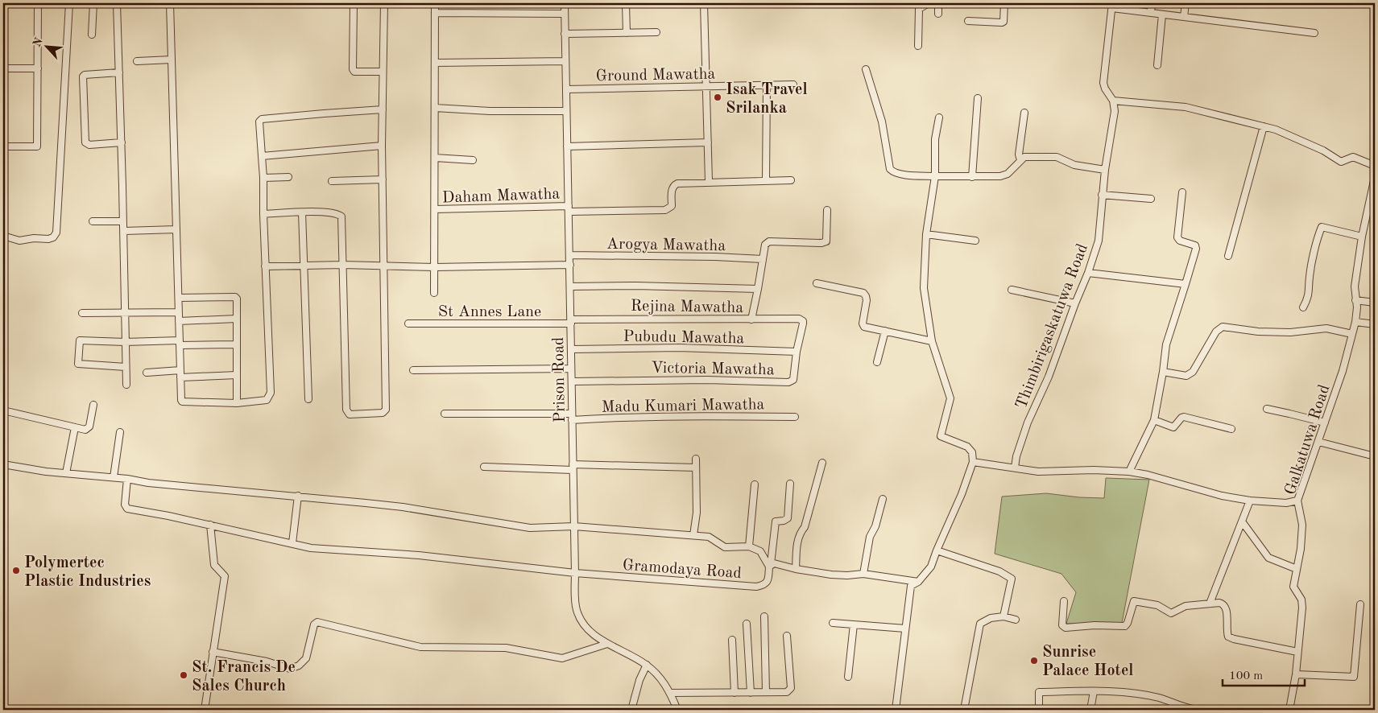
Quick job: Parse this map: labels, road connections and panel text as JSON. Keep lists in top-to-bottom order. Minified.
{"streets":{"street":["Ground Mawatha","Daham Mawatha","Arogya Mawatha","Rejina Mawatha","St Annes Lane","Thimbirigaskatuwa Road","Pubudu Mawatha","Victoria Mawatha","Prison Road","Madu Kumari Mawatha","Galkatuwa Road","Gramodaya Road"]},"crossings":[["Ground Mawatha","Prison Road"],["Daham Mawatha","Prison Road"],["Arogya Mawatha","Prison Road"],["Rejina Mawatha","St Annes Lane"],["Rejina Mawatha","Victoria Mawatha"],["Rejina Mawatha","Prison Road"],["St Annes Lane","Prison Road"],["Pubudu Mawatha","Victoria Mawatha"],["Pubudu Mawatha","Prison Road"],["Victoria Mawatha","Prison Road"],["Prison Road","Madu Kumari Mawatha"],["Prison Road","Gramodaya Road"]],"places":["Isak Travel Srilanka","Polymertec Plastic Industries","Sunrise Palace Hotel","St. Francis De Sales Church"],"scale_bar":"100 m","north":"top left"}
